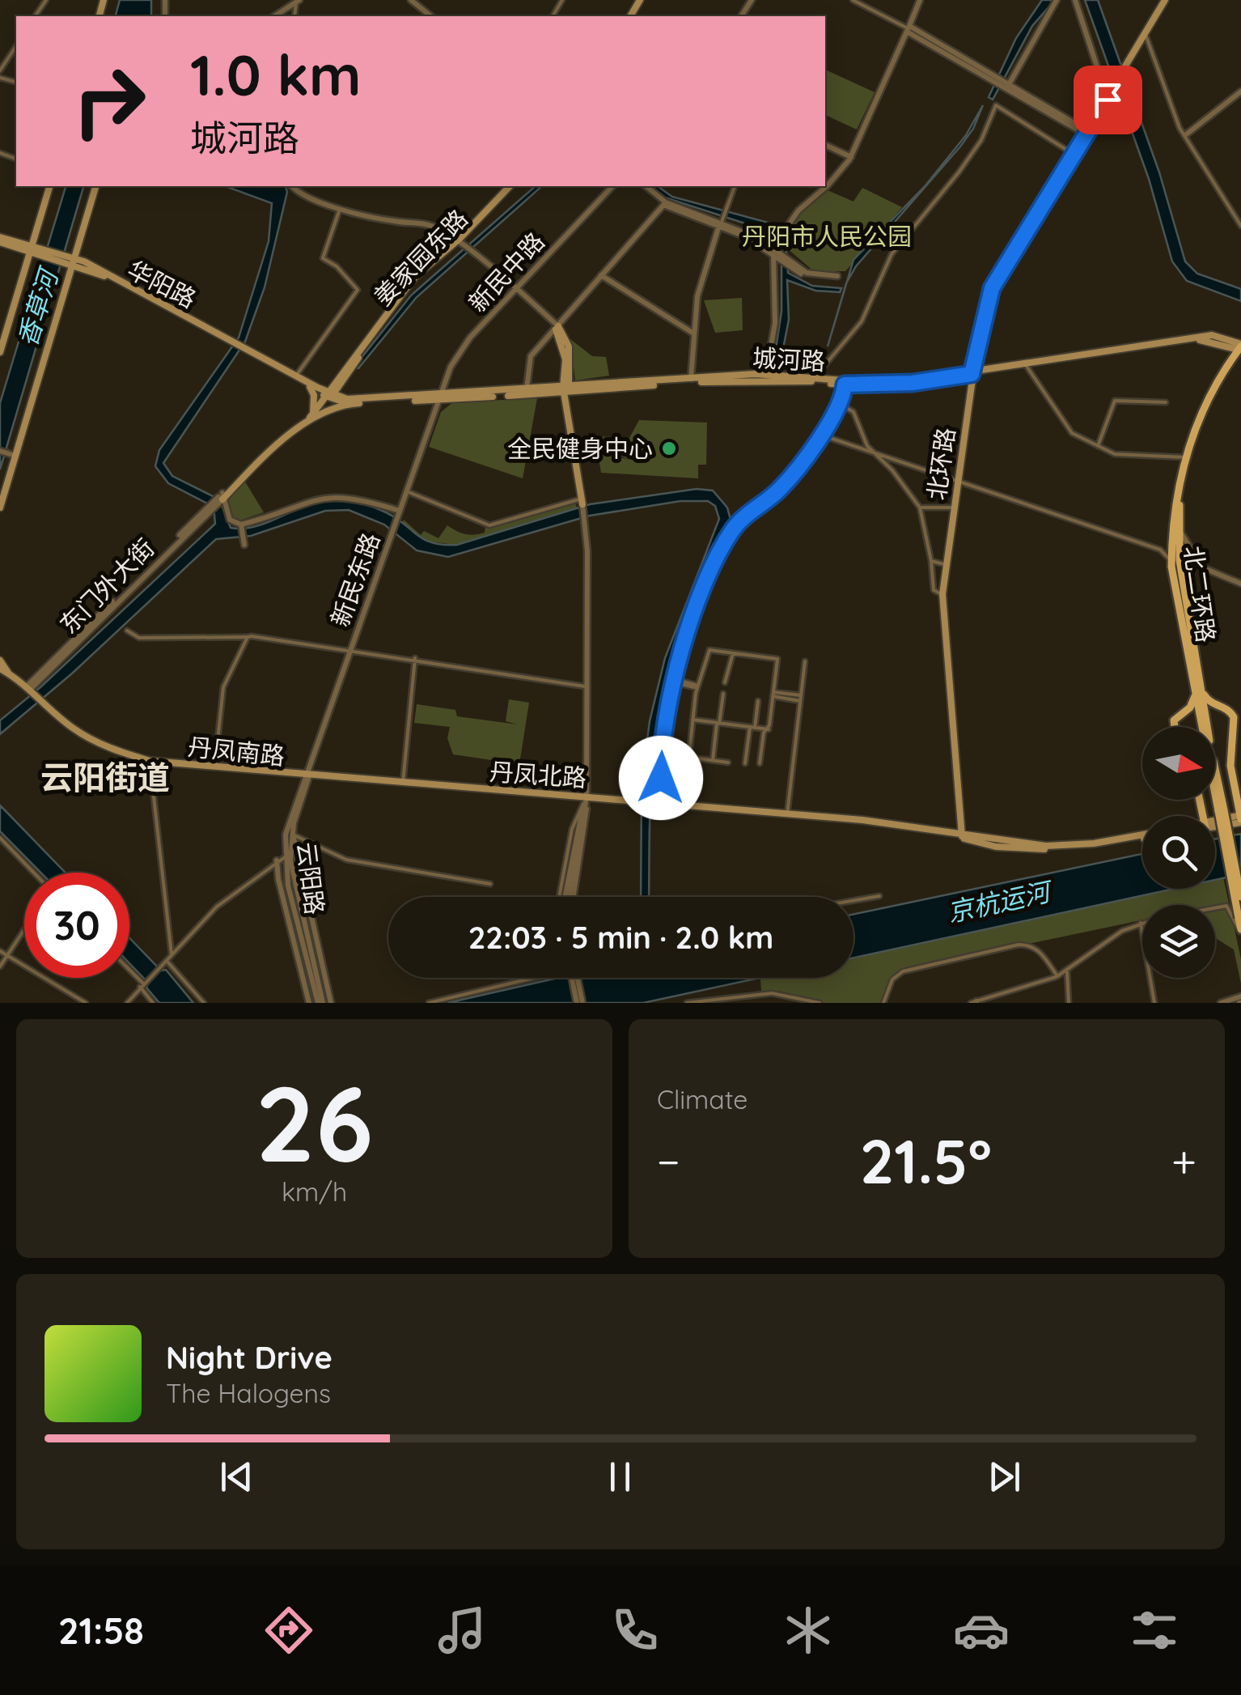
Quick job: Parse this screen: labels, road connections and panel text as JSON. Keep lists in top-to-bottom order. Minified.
{"streets":{"main road":["姜家园东路","华阳路","城河路","北环路","北二环路","丹凤南路","丹凤北路"],"street":["新民中路","新民东路","东门外大街","云阳路"]},"crossings":[["姜家园东路","城河路"],["新民中路","城河路"],["新民中路","新民东路"],["城河路","北环路"],["城河路","新民东路"],["城河路","北二环路"],["北环路","丹凤北路"],["新民东路","丹凤南路"],["新民东路","丹凤北路"],["新民东路","云阳路"],["东门外大街","丹凤南路"],["丹凤南路","丹凤北路"],["丹凤南路","云阳路"],["丹凤北路","云阳路"]],"districts":["云阳街道"],"water":["香草河","京杭运河"],"parks":["丹阳市人民公园"],"places":["全民健身中心"],"north":"right","page":{"turn":["1.0 km","城河路"],"limit":"30","trip":"22:03 · 5 min · 2.0 km","tile":[["26","km/h"],"Climate"],"heat":["−","21.5°","+"],"song":["Night Drive","The Halogens"],"tabs":"21:58"}}
